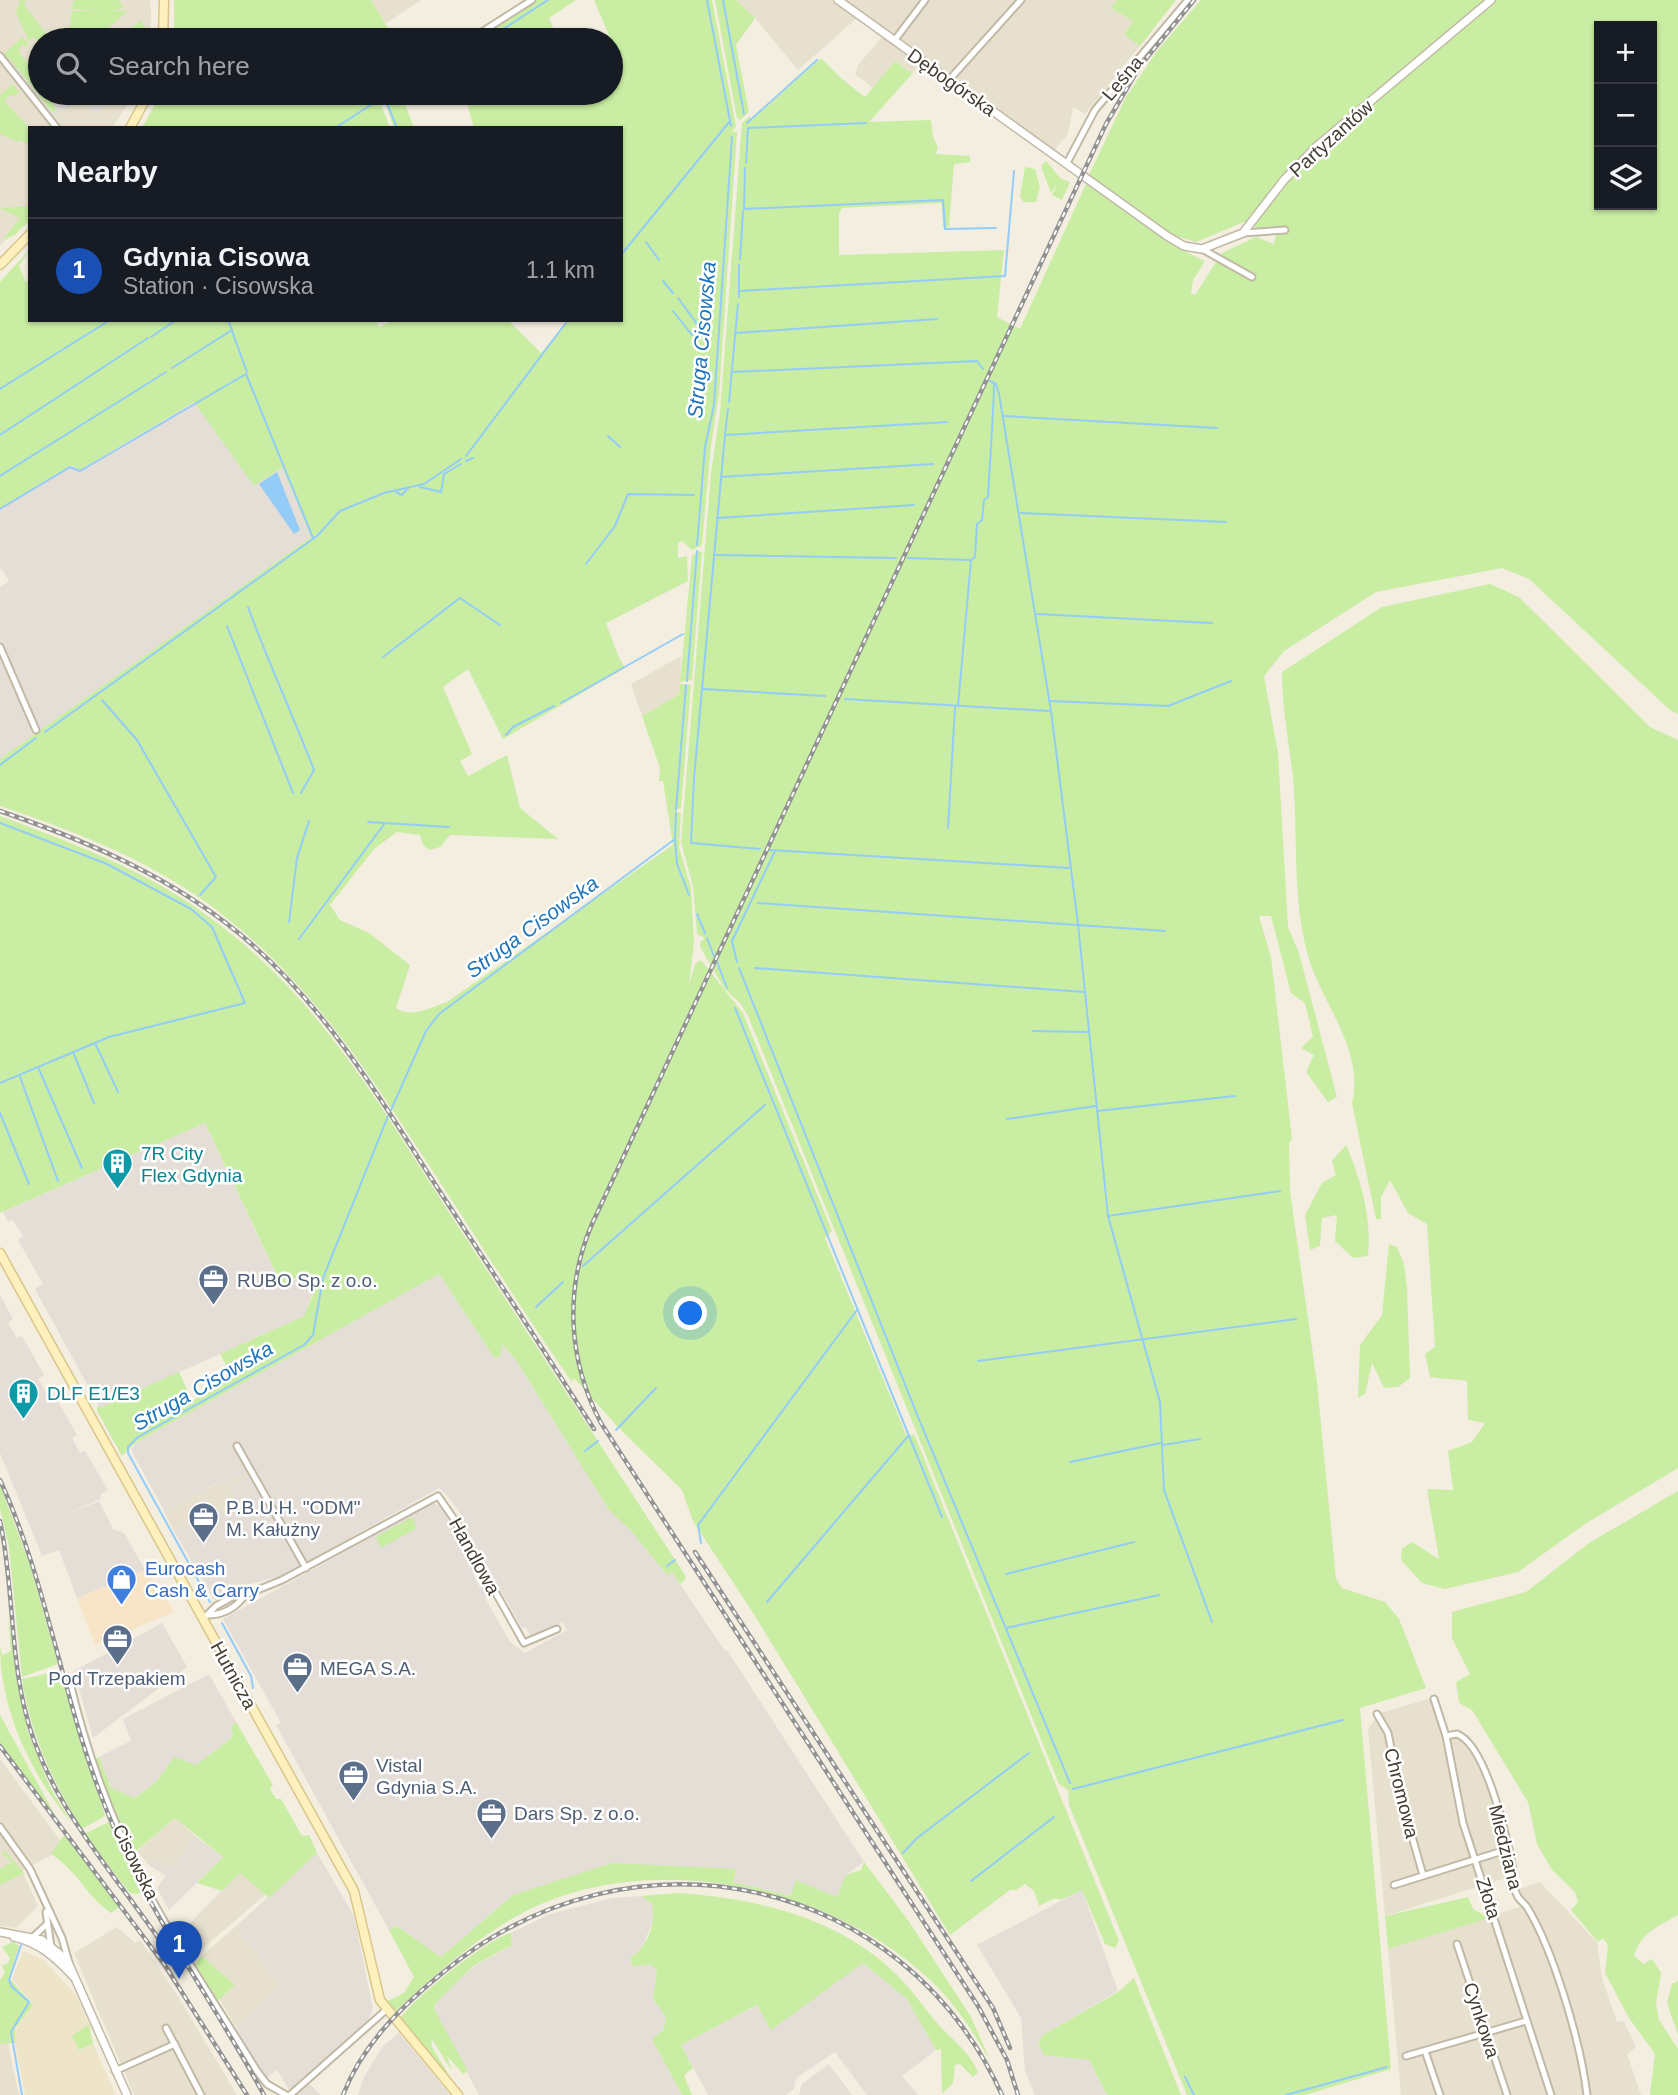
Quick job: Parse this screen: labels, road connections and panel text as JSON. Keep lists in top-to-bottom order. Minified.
{"streets":{"main road":["Hutnicza"],"street":["Leśna","Dębogórska","Partyzantów","Handlowa","Chromowa","Miedziana","Cisowska","Złota","Cynkowa"]},"crossings":[["Leśna","Dębogórska"],["Handlowa","Hutnicza"],["Miedziana","Złota"]],"water":["Struga Cisowska"],"places":{"building":["7R City Flex Gdynia","DLF E1/E3"],"office":["RUBO Sp. z o.o.","P.B.U.H. \"ODM\" M. Kałużny","Pod Trzepakiem","MEGA S.A.","Vistal Gdynia S.A.","Dars Sp. z o.o."],"shop":["Eurocash Cash & Carry"]},"page":{"map_buttons":["+","−"],"search":"Search here","heading":"Nearby","list":[{"mark":"1","name":"Gdynia Cisowa","note":"Station · Cisowska","value":"1.1 km"}],"pins":"1"}}
